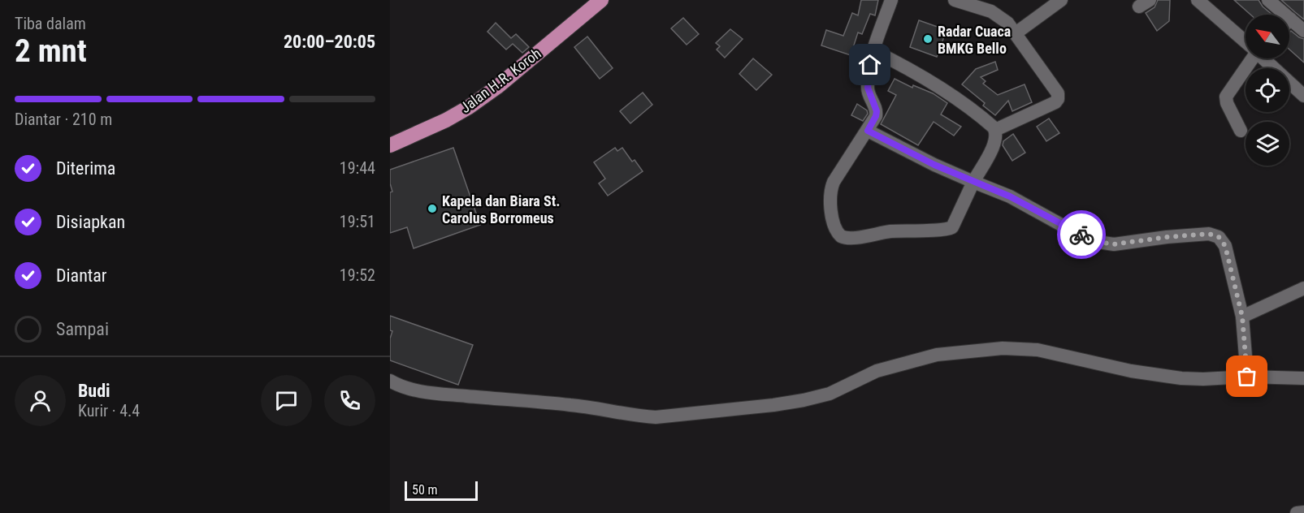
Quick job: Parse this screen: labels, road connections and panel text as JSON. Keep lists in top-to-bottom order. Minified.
{"streets":{"main road":["Jalan H.R. Koroh"]},"places":["Radar Cuaca BMKG Bello","Kapela dan Biara St. Carolus Borromeus"],"scale_bar":"50 m","north":"top left","page":{"heading":["2 mnt","Tiba dalam","20:00–20:05"],"panel":["Budi","Kurir · 4.4"],"bar":"Diantar · 210 m","list":[["Diterima","19:44"],["Disiapkan","19:51"],["Diantar","19:52"],"Sampai"],"scale":"50 m"}}
